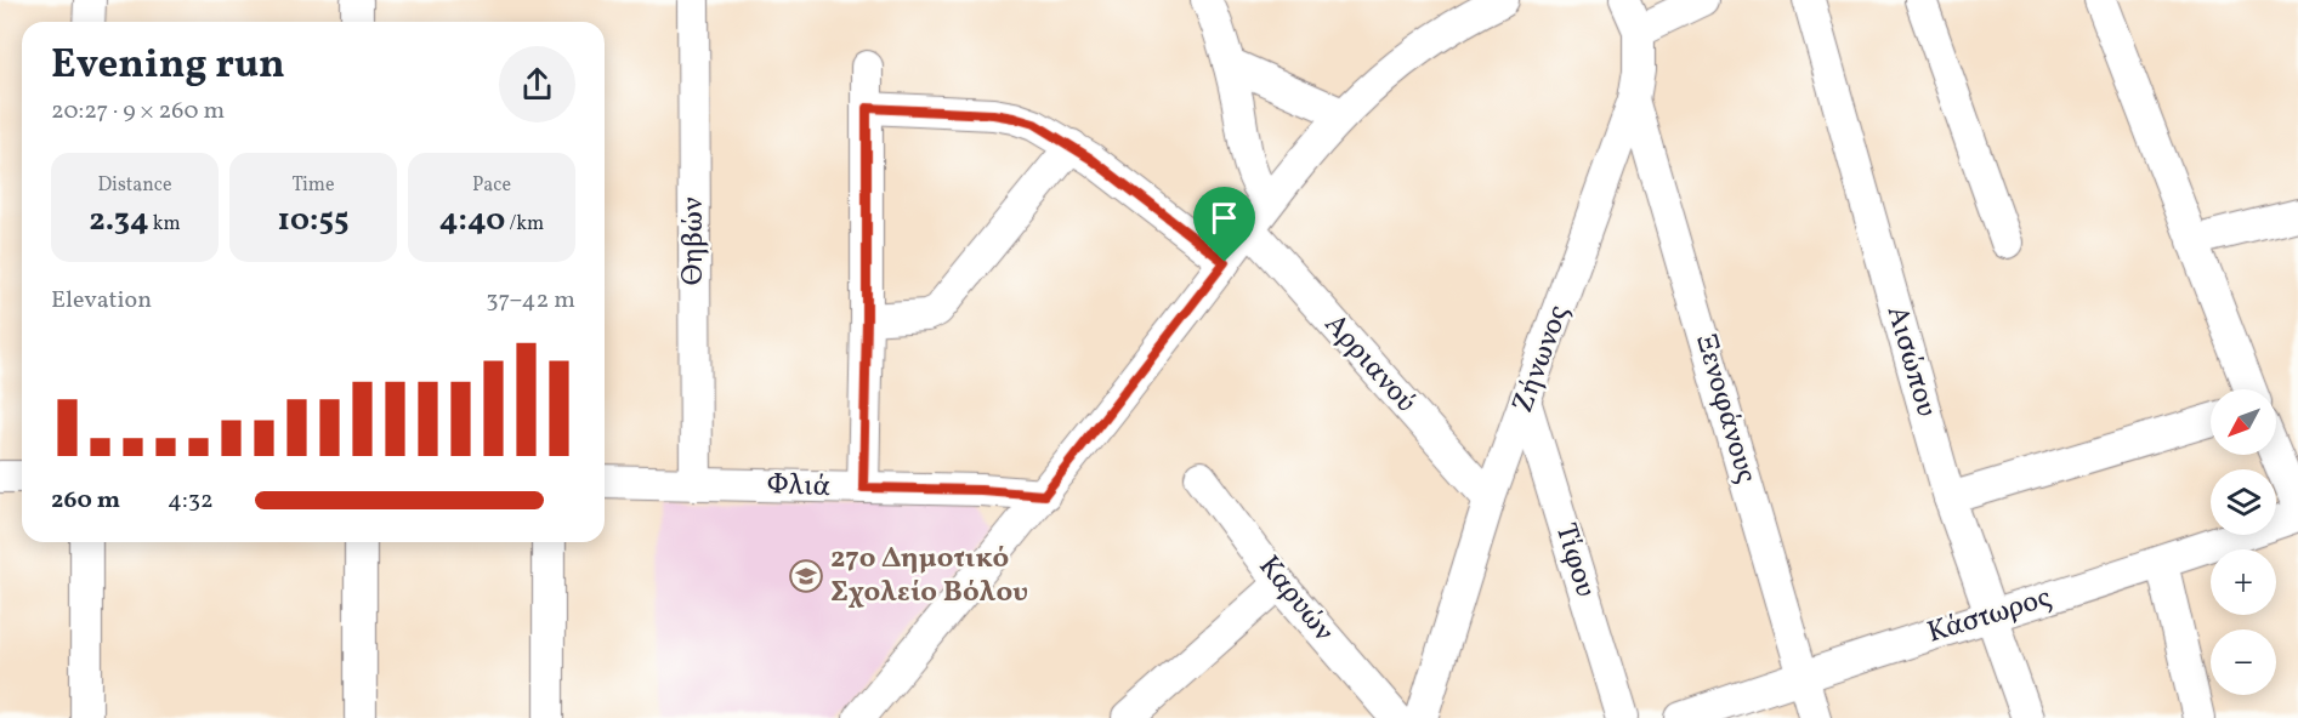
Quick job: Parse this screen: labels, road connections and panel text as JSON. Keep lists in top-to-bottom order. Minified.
{"streets":{"street":["Θηβών","Ζήνωνος","Αισώπου","Αρριανού","Ξενοφάνους","Φλιά","Τίφου","Καρυών","Κάστωρος"]},"crossings":[["Θηβών","Φλιά"],["Ζήνωνος","Αρριανού"],["Ζήνωνος","Ξενοφάνους"],["Ζήνωνος","Τίφου"],["Αισώπου","Κάστωρος"],["Ξενοφάνους","Κάστωρος"]],"places":{"school or university":["27ο Δημοτικό Σχολείο Βόλου"]},"north":"bottom left","page":{"heading":["Evening run","20:27 · 9 × 260 m"],"stats":[["Distance","2.34 km"],["Time","10:55"],["Pace","4:40 /km"]],"chart":["Elevation","37–42 m"],"map_buttons":["+","−"],"list":[{"name":"260 m","note":"4:32"}]}}
